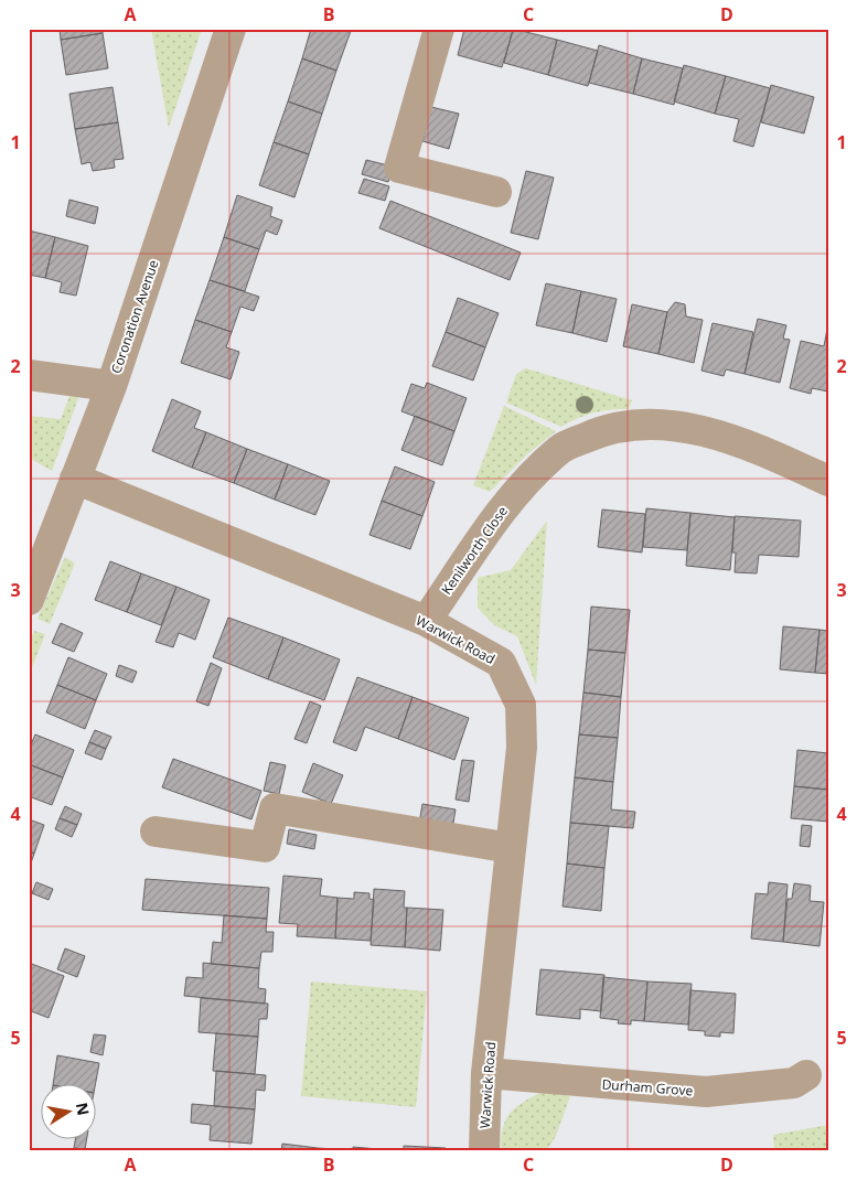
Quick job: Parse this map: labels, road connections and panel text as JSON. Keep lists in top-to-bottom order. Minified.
{"streets":{"street":["Coronation Avenue","Kenilworth Close","Warwick Road","Durham Grove"]},"crossings":[["Coronation Avenue","Warwick Road"],["Kenilworth Close","Warwick Road"],["Warwick Road","Durham Grove"]],"north":"right","grid":{"columns":["A","B","C","D"],"rows":["1","2","3","4","5"]}}
